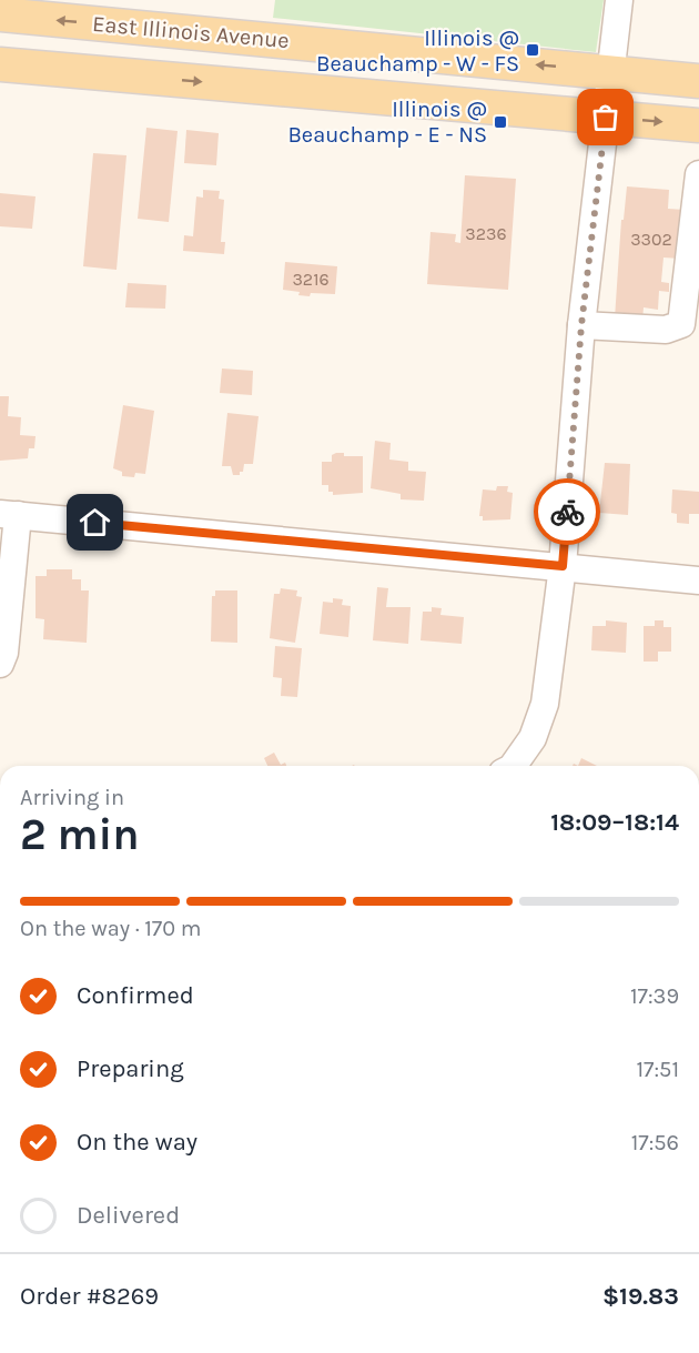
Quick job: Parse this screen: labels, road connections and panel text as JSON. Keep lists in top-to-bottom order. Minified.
{"streets":{"main road":["East Illinois Avenue"]},"places":{"transit":["Illinois @ Beauchamp - W - FS","Illinois @ Beauchamp - E - NS"]},"house_numbers":["3236","3302","3216"],"page":{"heading":["2 min","Arriving in","18:09–18:14"],"panel":["Order #8269","$19.83"],"bar":"On the way · 170 m","list":[["Confirmed","17:39"],["Preparing","17:51"],["On the way","17:56"],"Delivered"]}}
